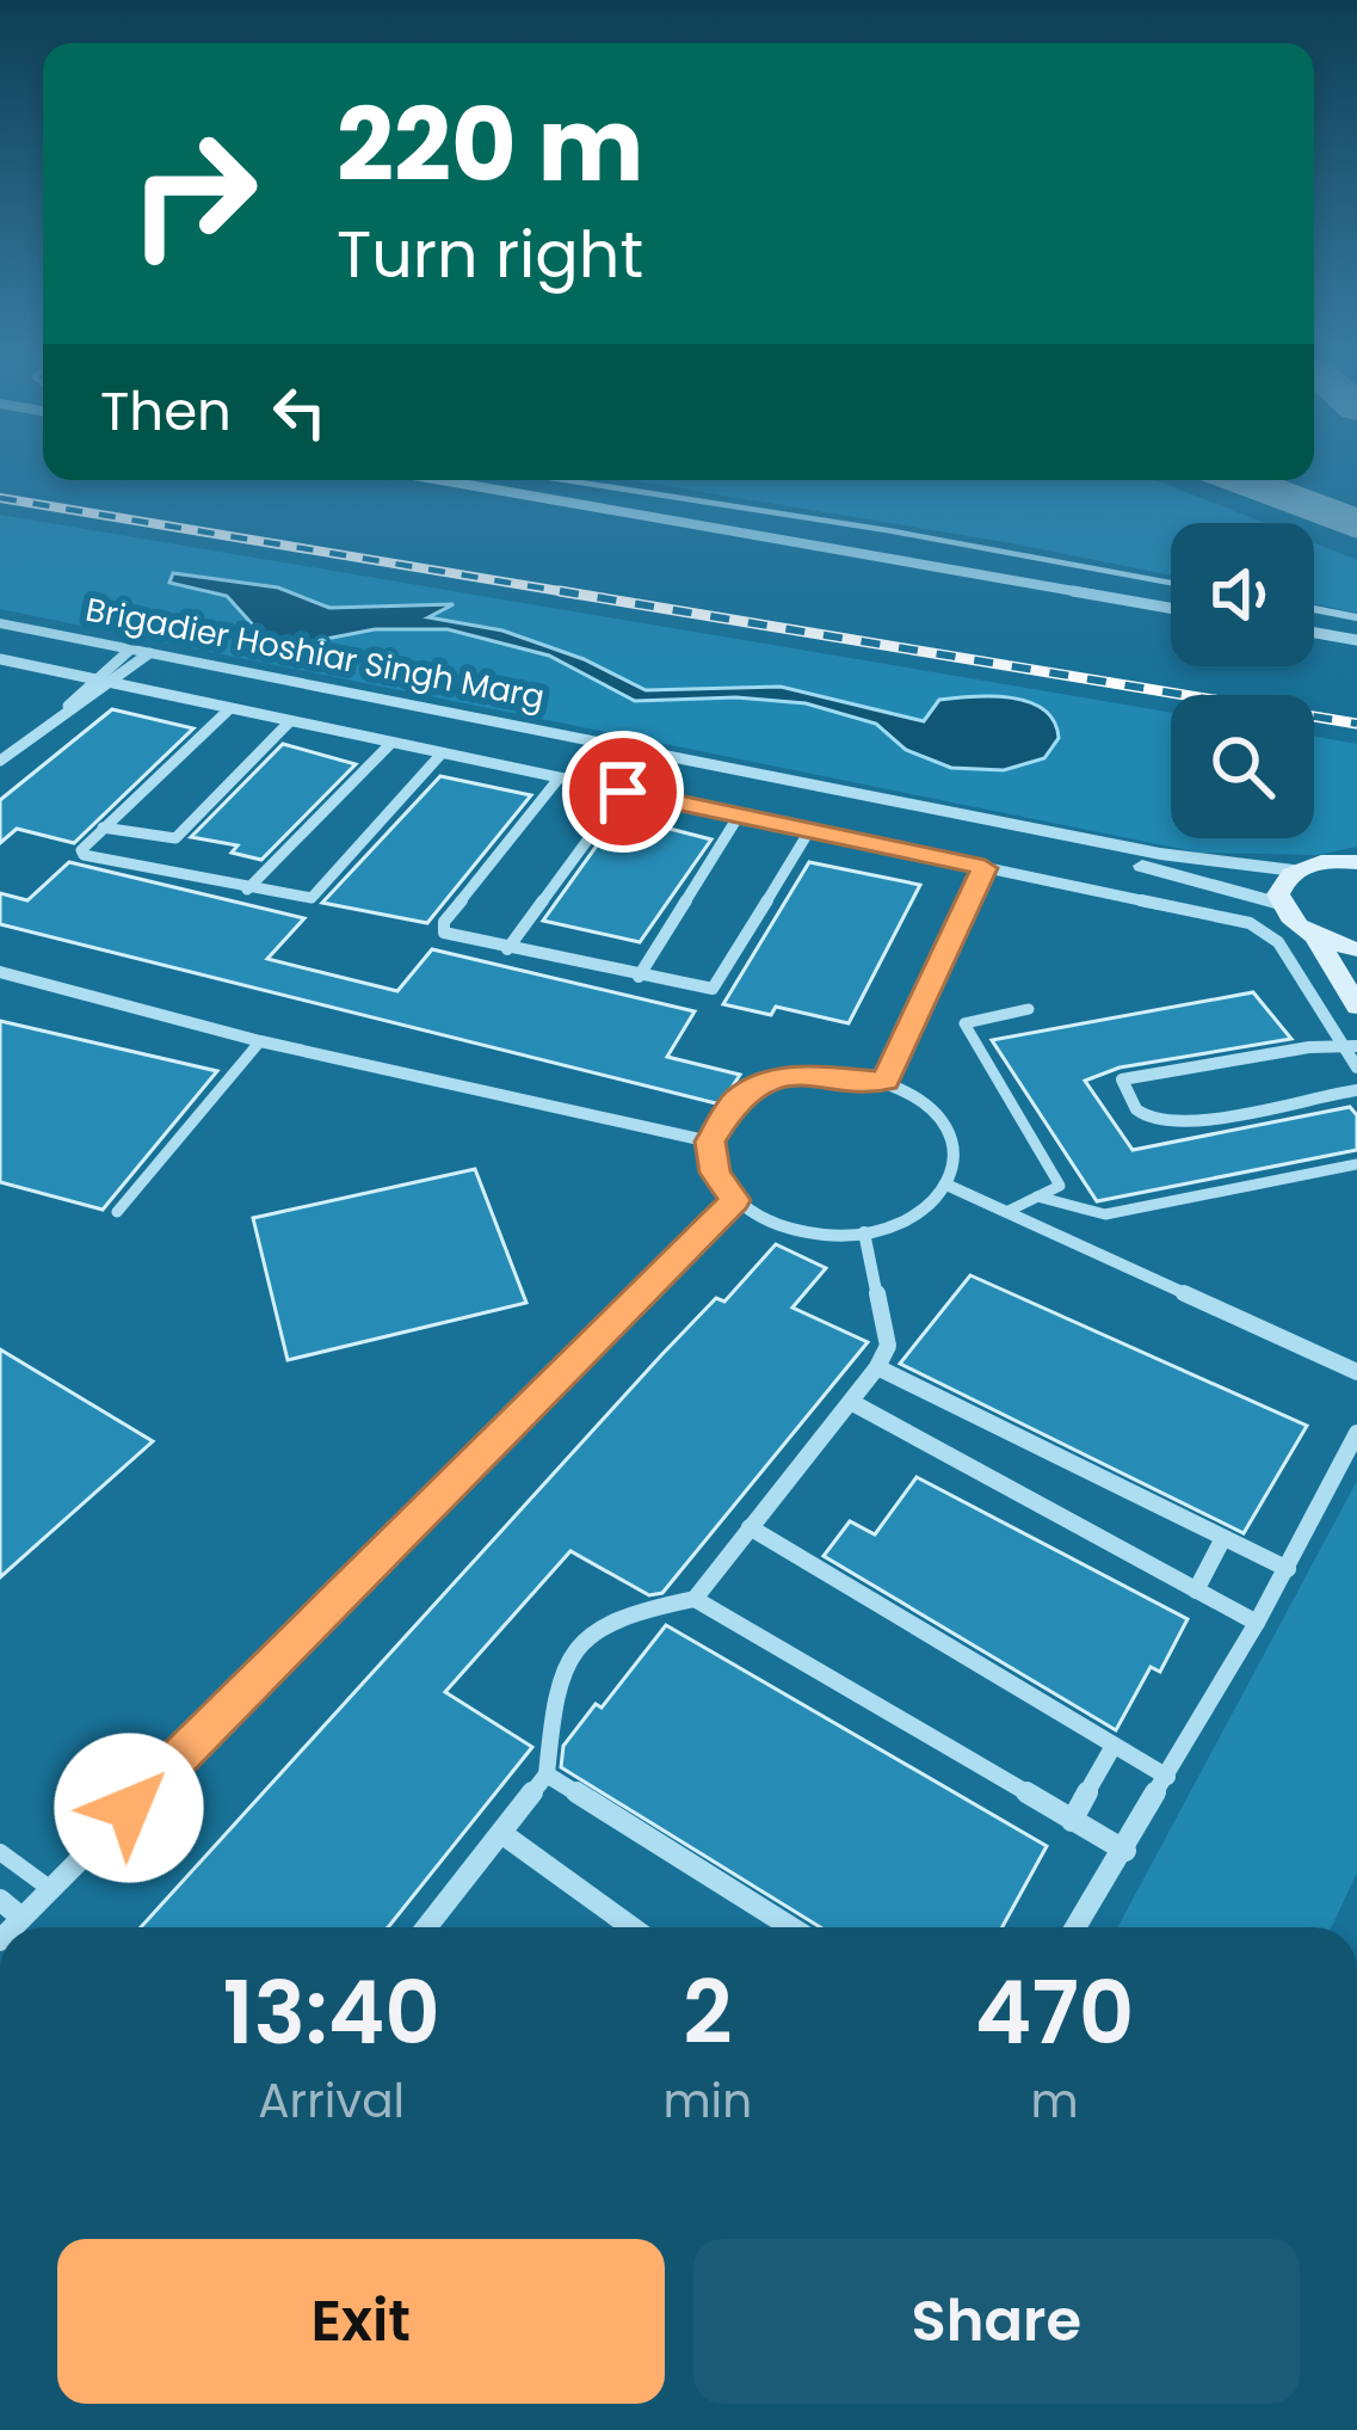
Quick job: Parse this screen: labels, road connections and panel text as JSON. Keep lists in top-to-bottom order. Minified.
{"streets":{"street":["Brigadier Hoshiar Singh Marg"]},"page":{"turn":["220 m","Turn right"],"then":"Then","eta":["13:40","Arrival","2","min","470","m"],"buttons":["Exit","Share"]}}
